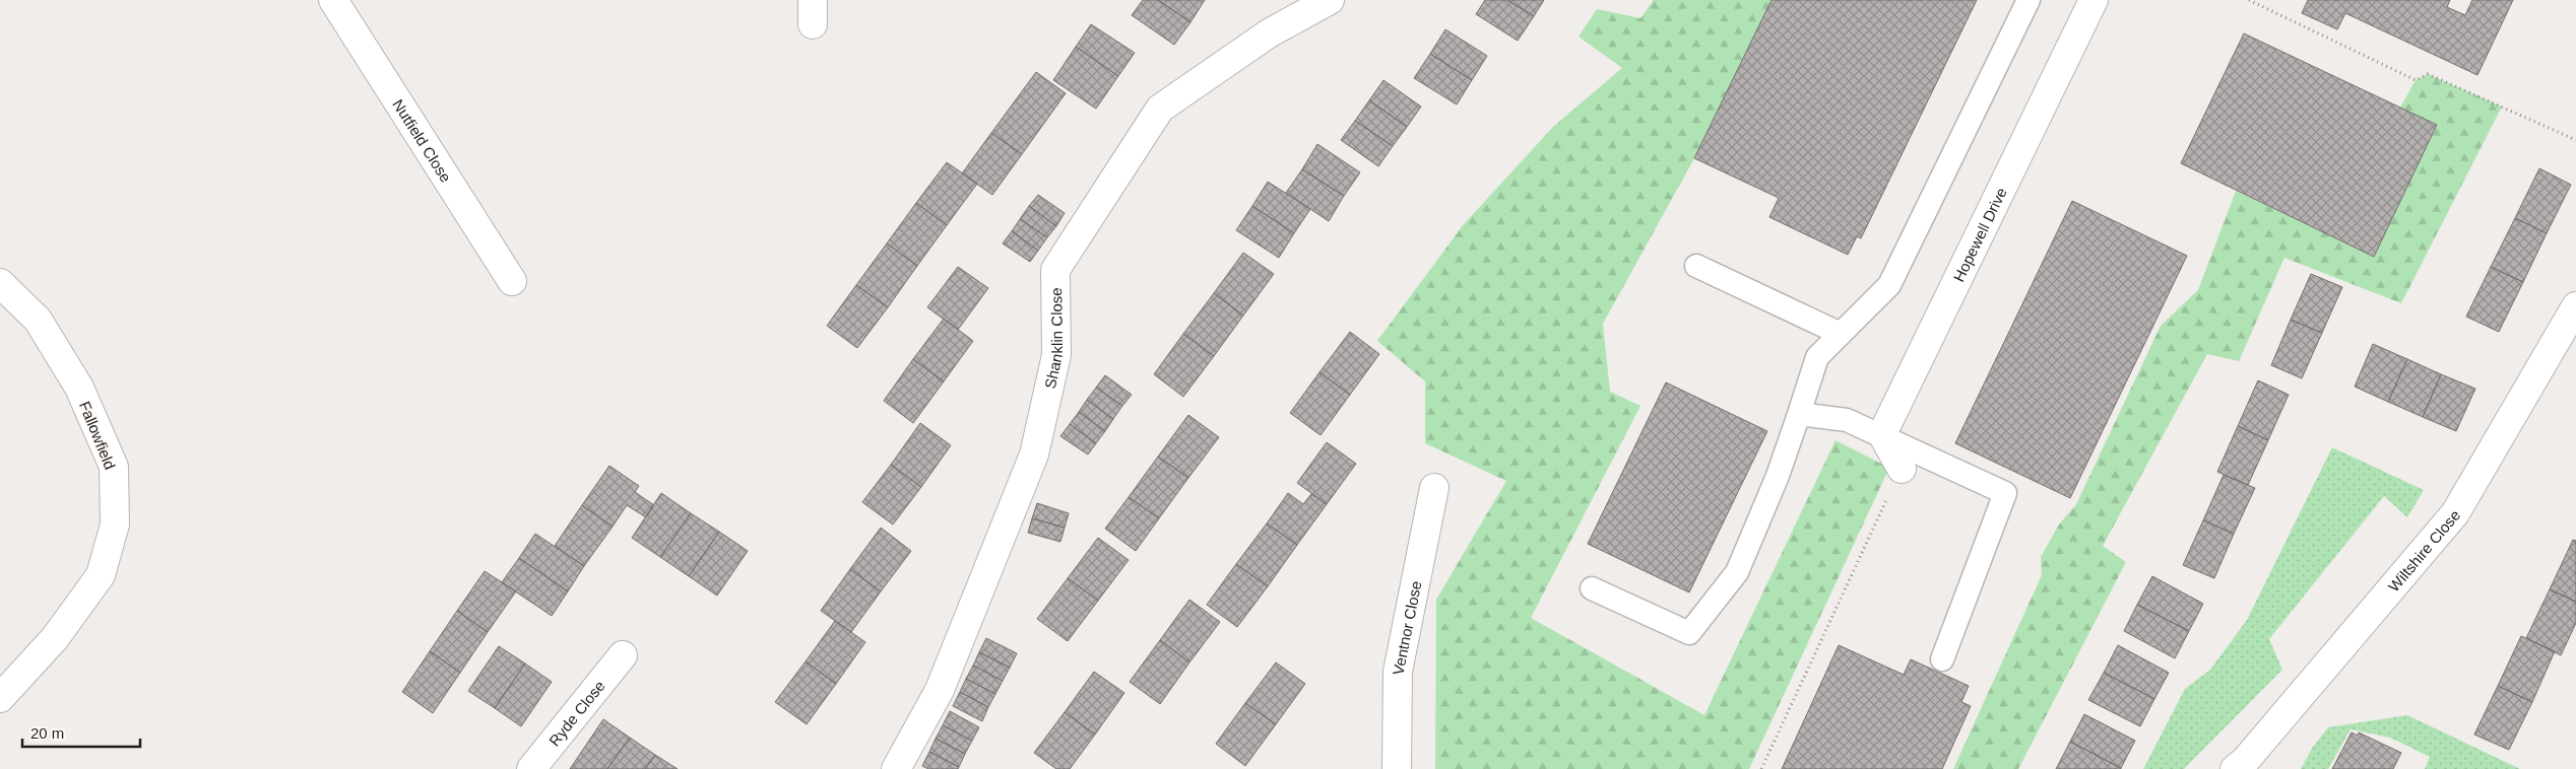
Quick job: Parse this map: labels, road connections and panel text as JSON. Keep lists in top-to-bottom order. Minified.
{"streets":{"street":["Nutfield Close","Hopewell Drive","Shanklin Close","Fallowfield","Wiltshire Close","Ventnor Close","Ryde Close"]},"scale_bar":"20 m"}
